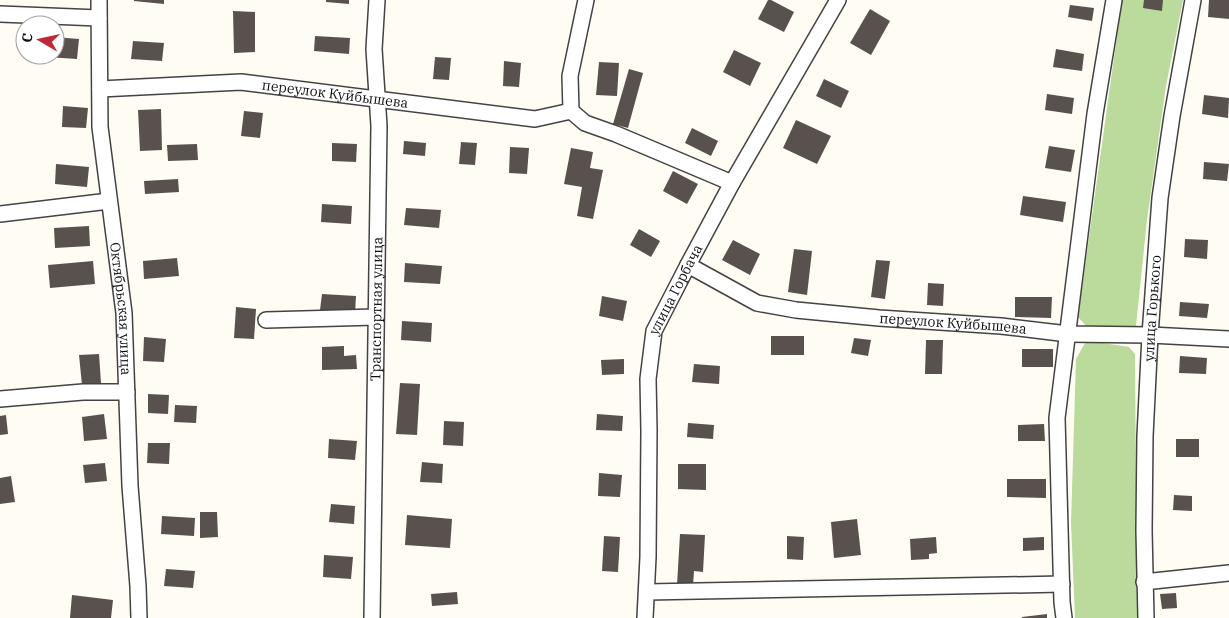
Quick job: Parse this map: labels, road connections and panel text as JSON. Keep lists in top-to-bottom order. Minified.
{"streets":{"street":["переулок Куйбышева","улица Горбача","улица Горького","Октябрьская улица","Транспортная улица"]},"crossings":[["переулок Куйбышева","улица Горбача"],["переулок Куйбышева","улица Горького"],["переулок Куйбышева","Октябрьская улица"],["переулок Куйбышева","Транспортная улица"]],"north":"left"}
